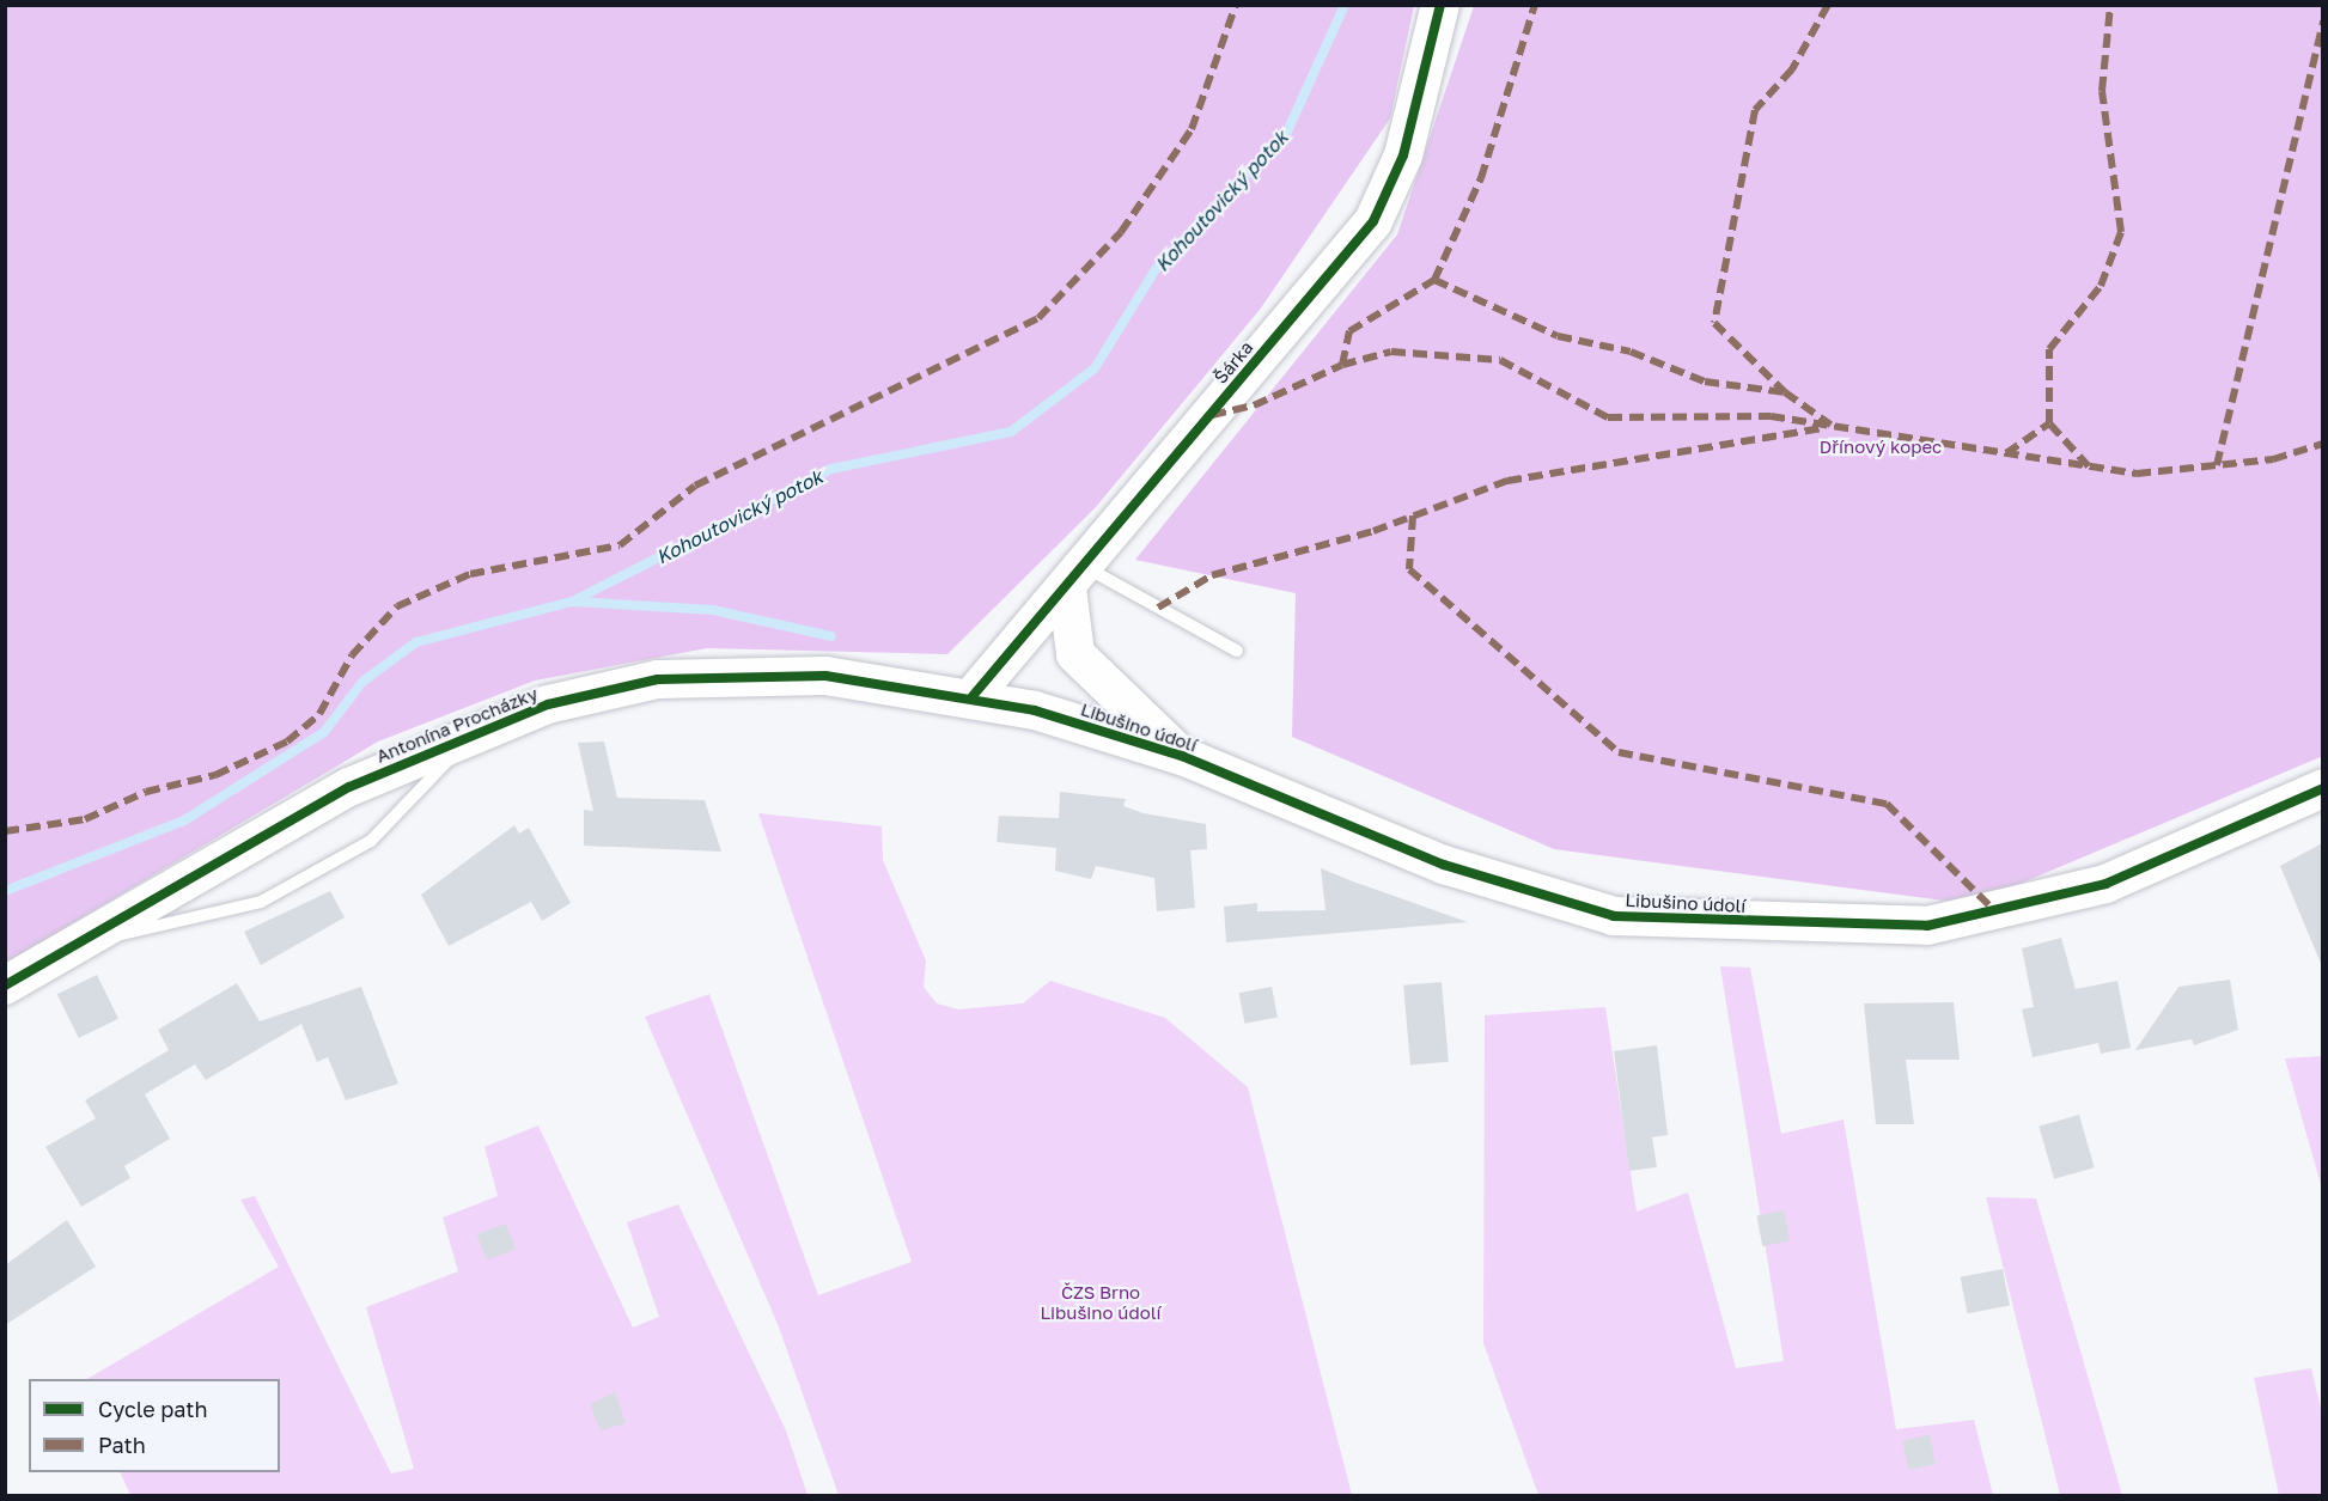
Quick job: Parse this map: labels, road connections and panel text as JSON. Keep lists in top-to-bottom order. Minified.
{"streets":{"street":["Šárka","Antonína Procházky","Libušino údolí"]},"crossings":[["Šárka","Antonína Procházky"],["Šárka","Libušino údolí"],["Antonína Procházky","Libušino údolí"]],"water":["Kohoutovický potok"],"parks":["Dřínový kopec","ČZS Brno Libušino údolí"],"legend":["Cycle path","Path"]}
